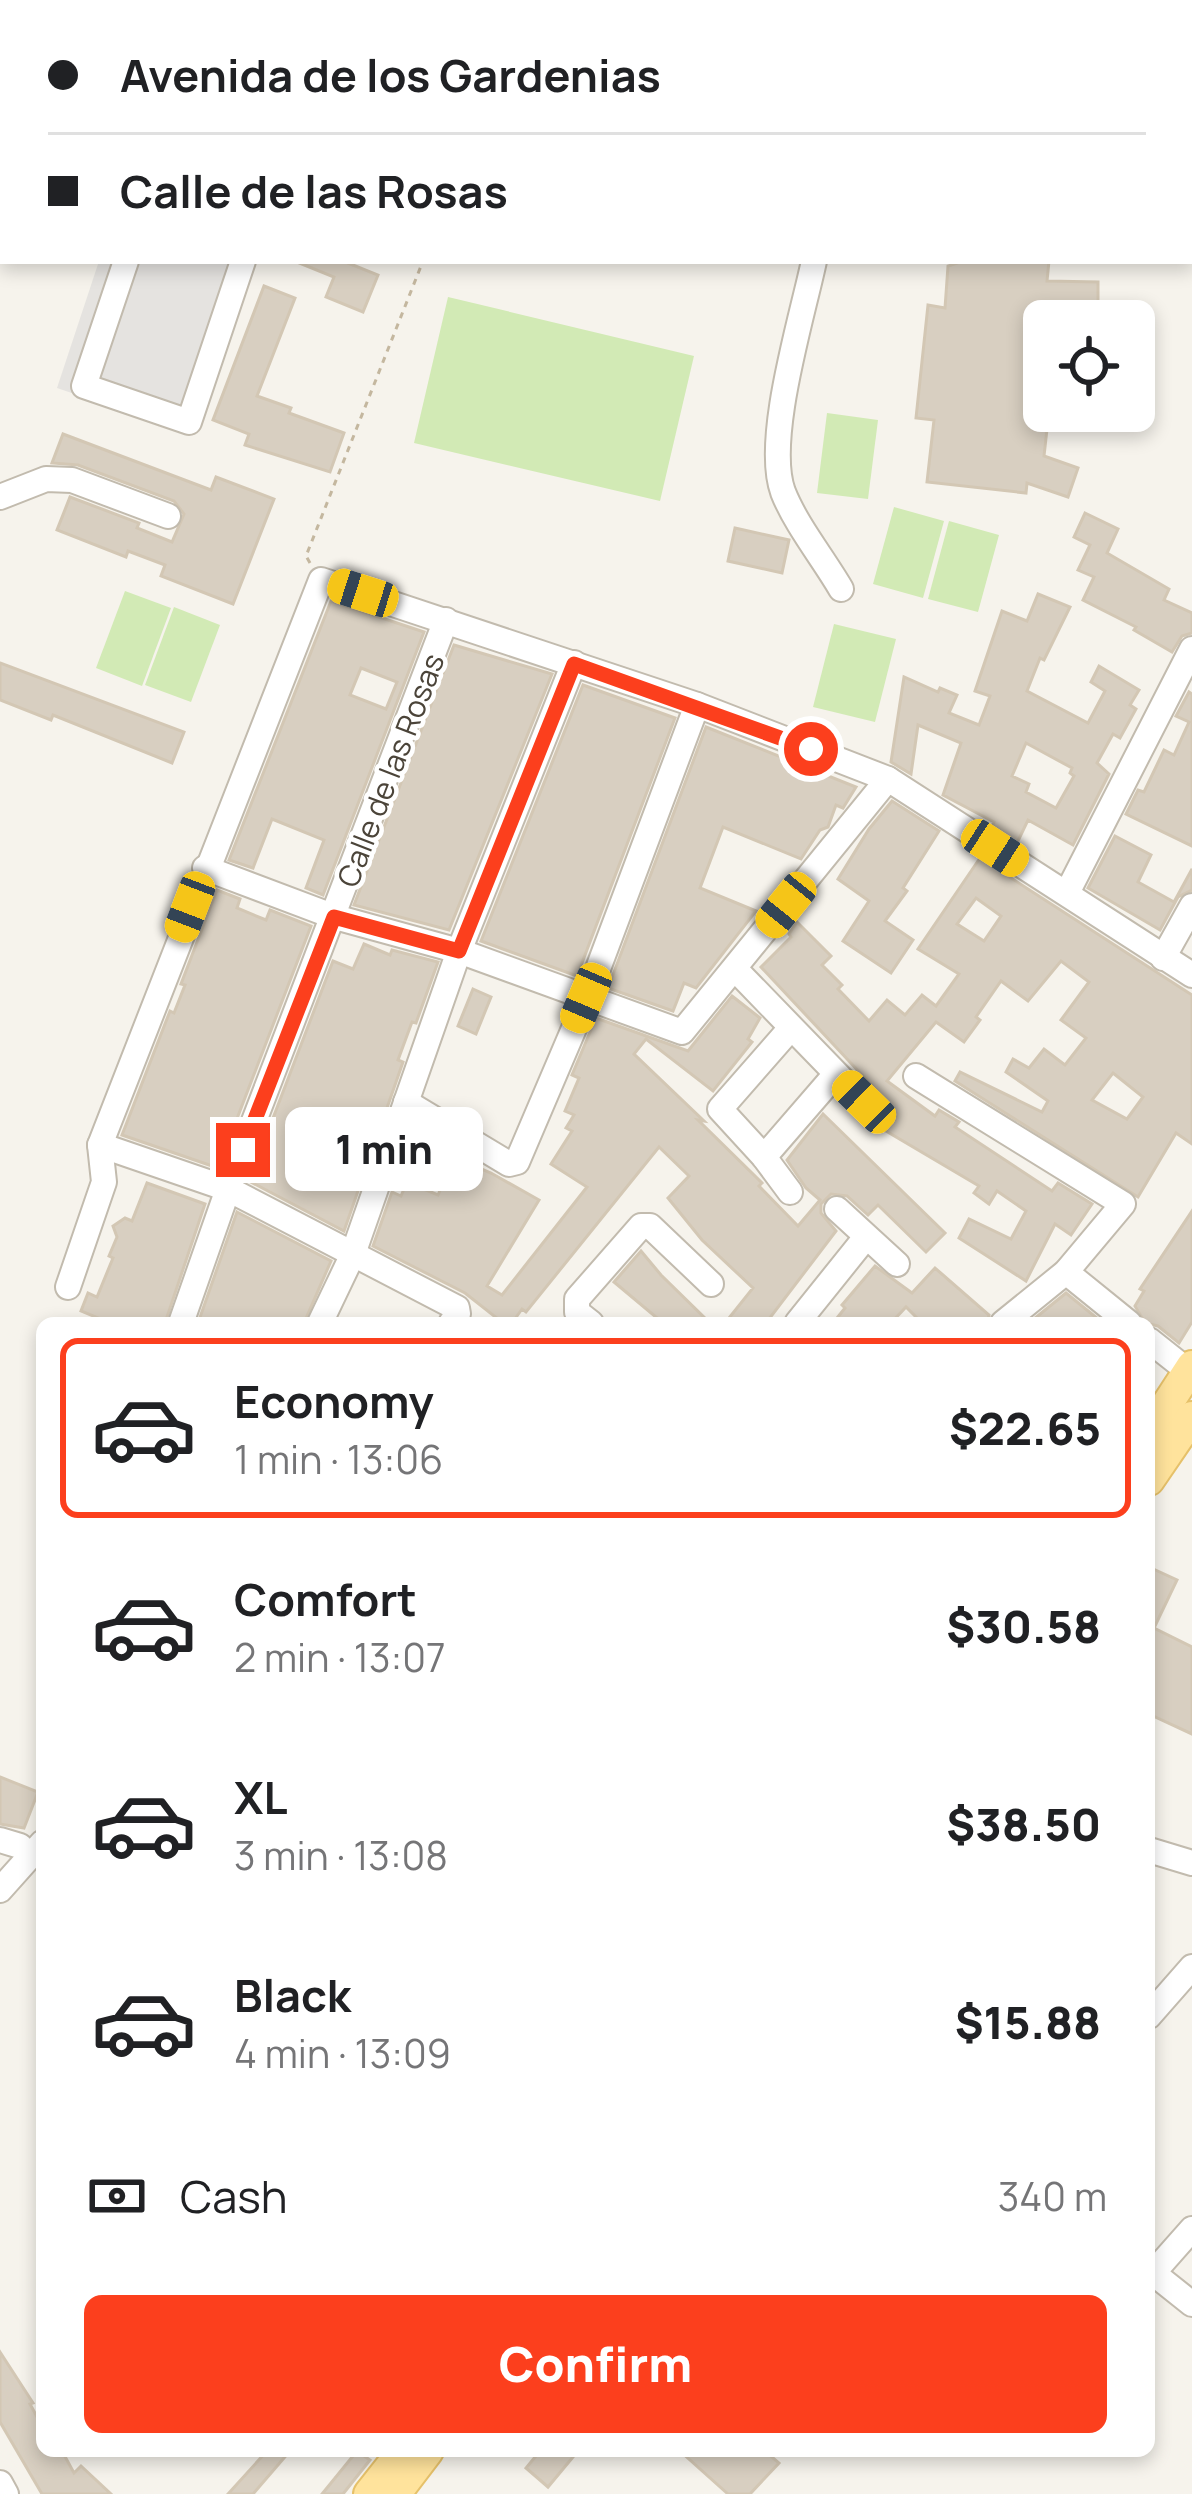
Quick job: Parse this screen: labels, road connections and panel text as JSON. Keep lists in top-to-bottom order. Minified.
{"streets":{"street":["Calle de las Rosas"]},"page":{"banner":["Avenida de los Gardenias","Calle de las Rosas"],"bubble":"1 min","list":[{"name":"Economy","note":"1 min · 13:06","value":"$22.65"},{"name":"Comfort","note":"2 min · 13:07","value":"$30.58"},{"name":"XL","note":"3 min · 13:08","value":"$38.50"},{"name":"Black","note":"4 min · 13:09","value":"$15.88"}],"pay":["Cash","340 m"],"buttons":"Confirm"}}
